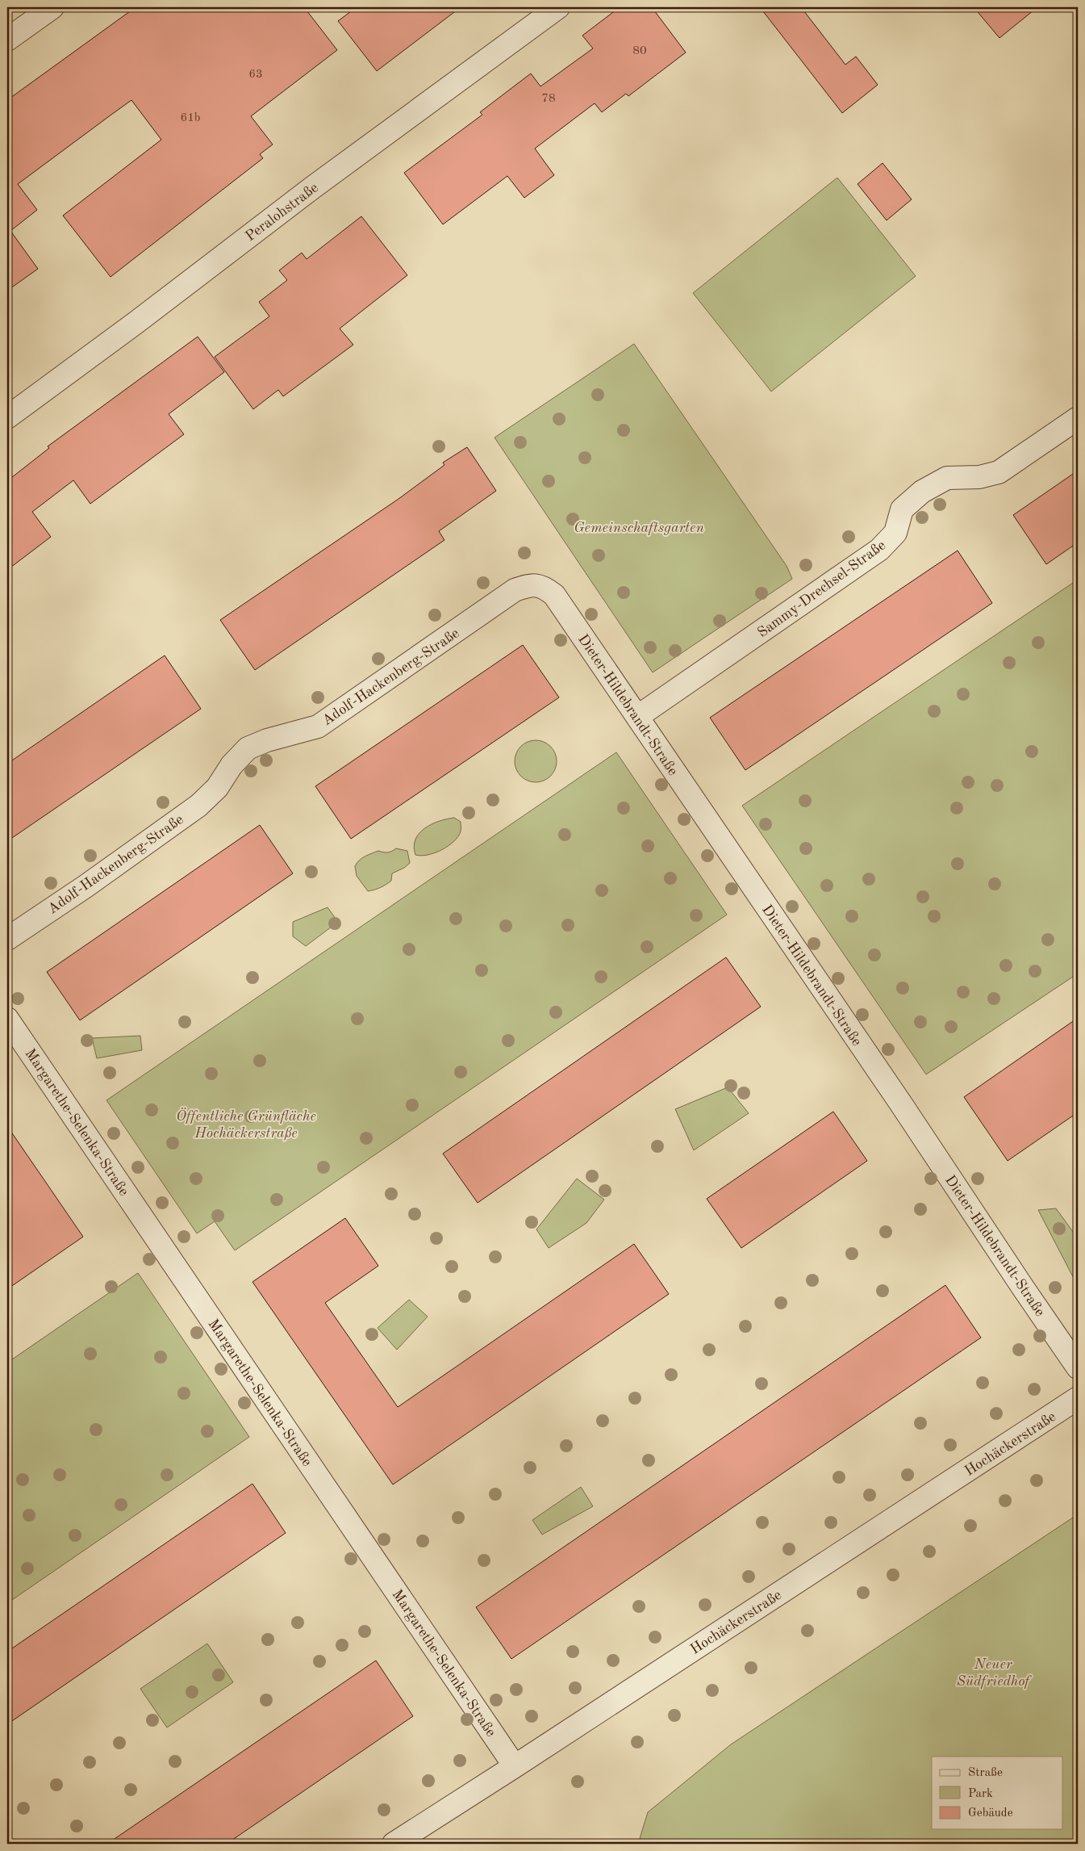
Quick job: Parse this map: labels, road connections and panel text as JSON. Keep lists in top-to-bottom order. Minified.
{"streets":{"street":["Peralohstraße","Sammy-Drechsel-Straße","Adolf-Hackenberg-Straße","Dieter-Hildebrandt-Straße","Margarethe-Selenka-Straße","Hochäckerstraße"]},"crossings":[["Sammy-Drechsel-Straße","Dieter-Hildebrandt-Straße"],["Adolf-Hackenberg-Straße","Dieter-Hildebrandt-Straße"],["Margarethe-Selenka-Straße","Hochäckerstraße"]],"parks":["Gemeinschaftsgarten","Öffentliche Grünfläche Hochäckerstraße","Neuer Südfriedhof"],"house_numbers":["80","63","78","61b"],"legend":["Straße","Park","Gebäude"]}
